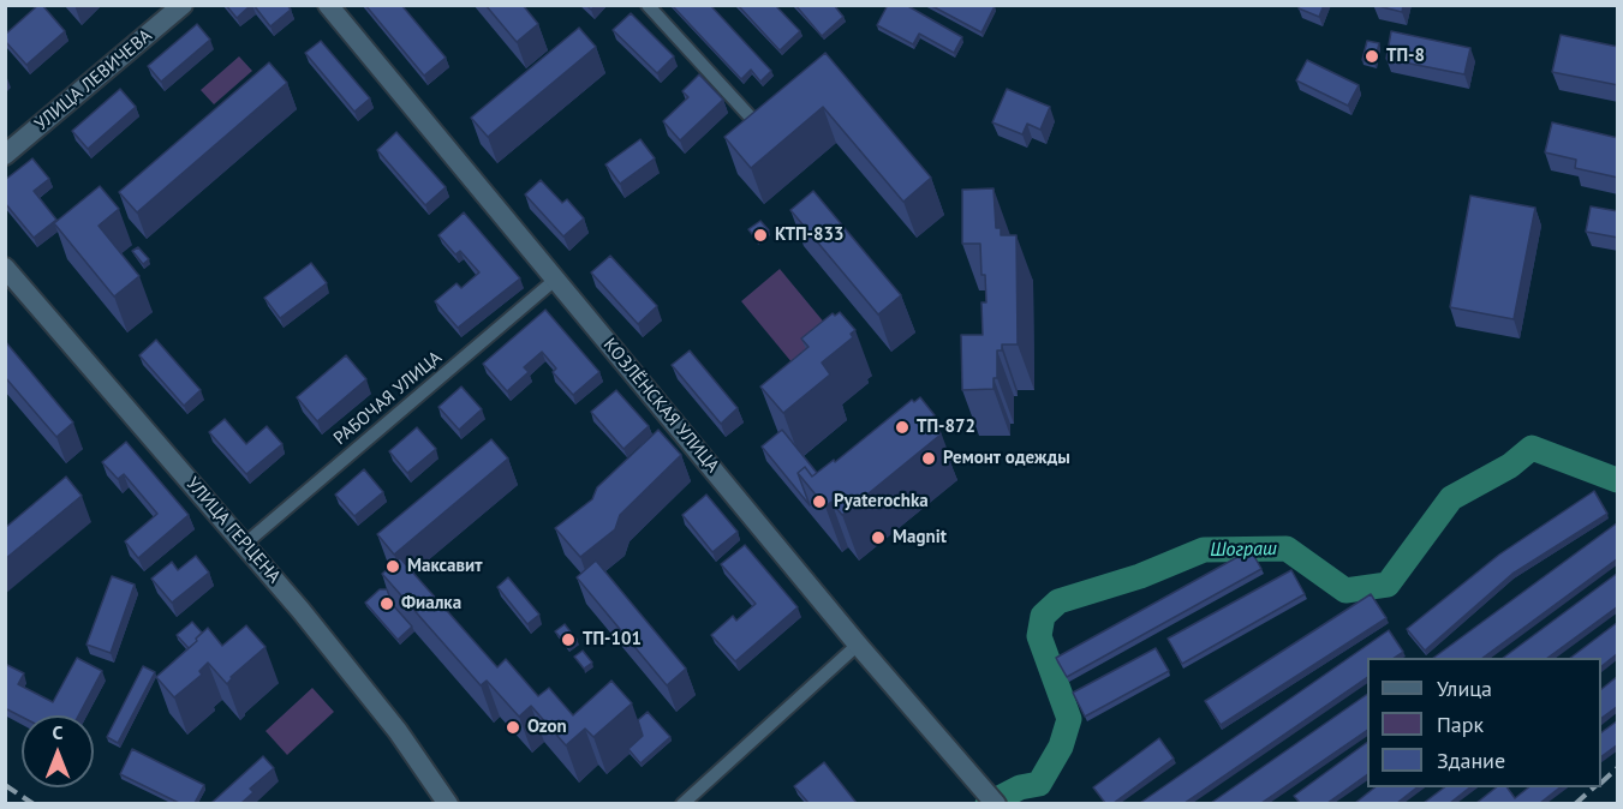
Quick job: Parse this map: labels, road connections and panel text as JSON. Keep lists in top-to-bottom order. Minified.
{"streets":{"street":["УЛИЦА ЛЕВИЧЕВА","РАБОЧАЯ УЛИЦА","КОЗЛЁНСКАЯ УЛИЦА","УЛИЦА ГЕРЦЕНА"]},"crossings":[["РАБОЧАЯ УЛИЦА","КОЗЛЁНСКАЯ УЛИЦА"],["РАБОЧАЯ УЛИЦА","УЛИЦА ГЕРЦЕНА"]],"water":["Шограш"],"places":["ТП-8","КТП-833","ТП-872","Ремонт одежды","Pyaterochka","Magnit","Максавит","Фиалка","ТП-101","Ozon"],"legend":["Улица","Парк","Здание"],"north":"top"}
